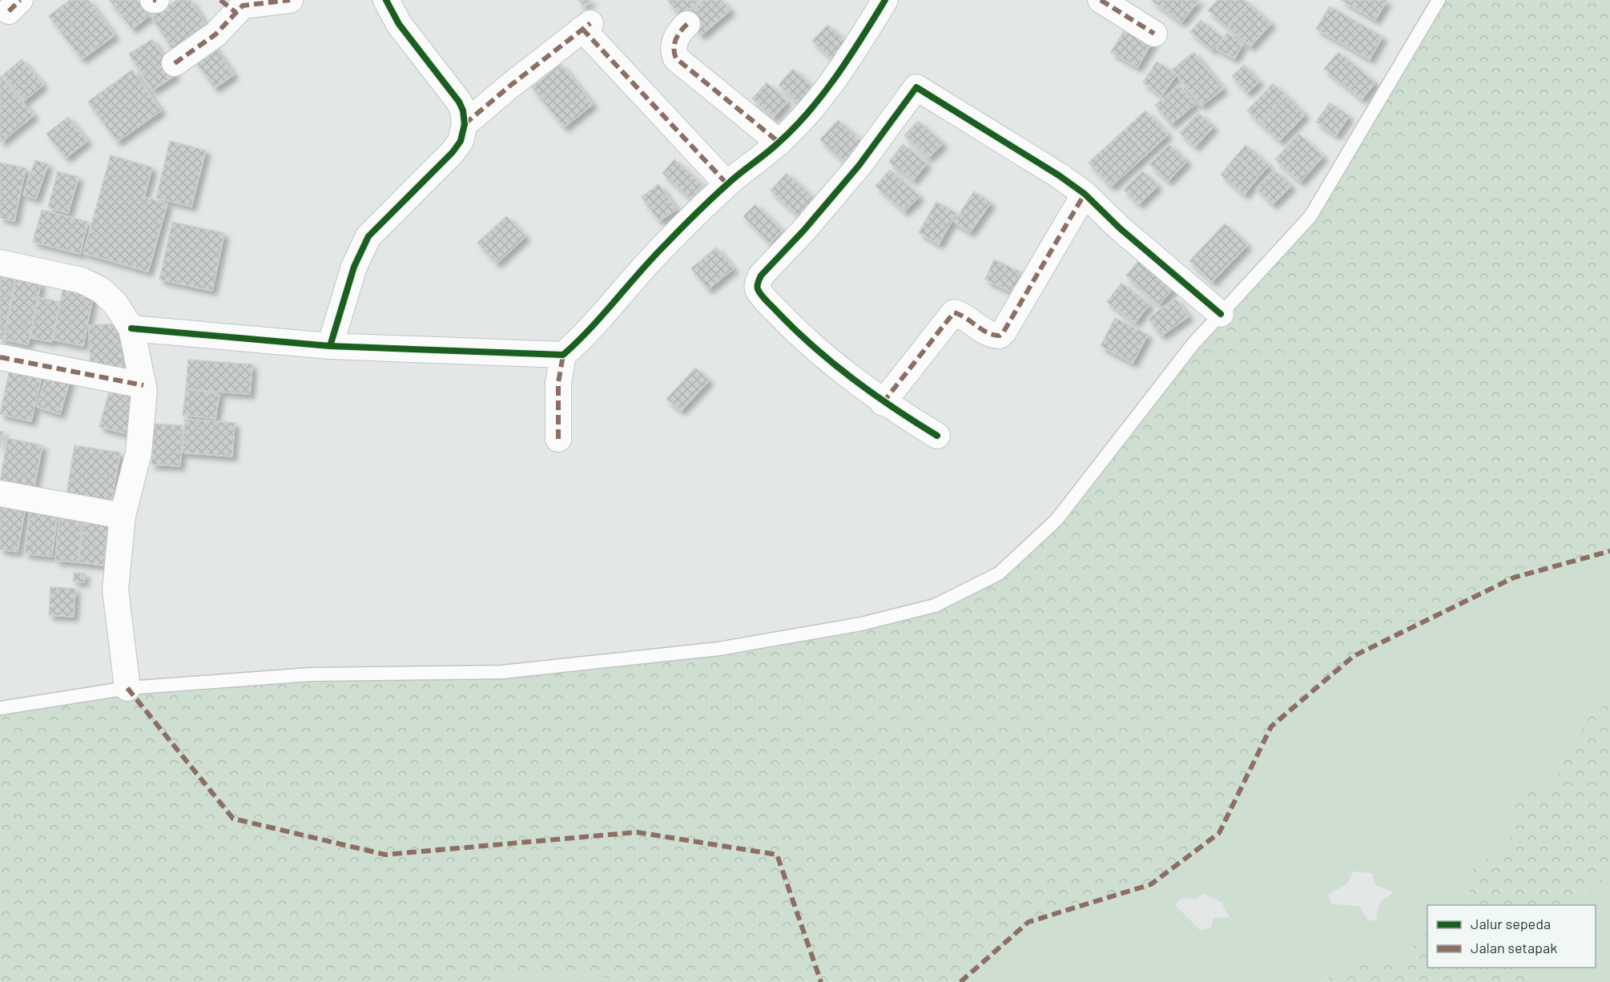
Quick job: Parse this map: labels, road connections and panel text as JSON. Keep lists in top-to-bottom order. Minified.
{"legend":["Jalur sepeda","Jalan setapak"]}
